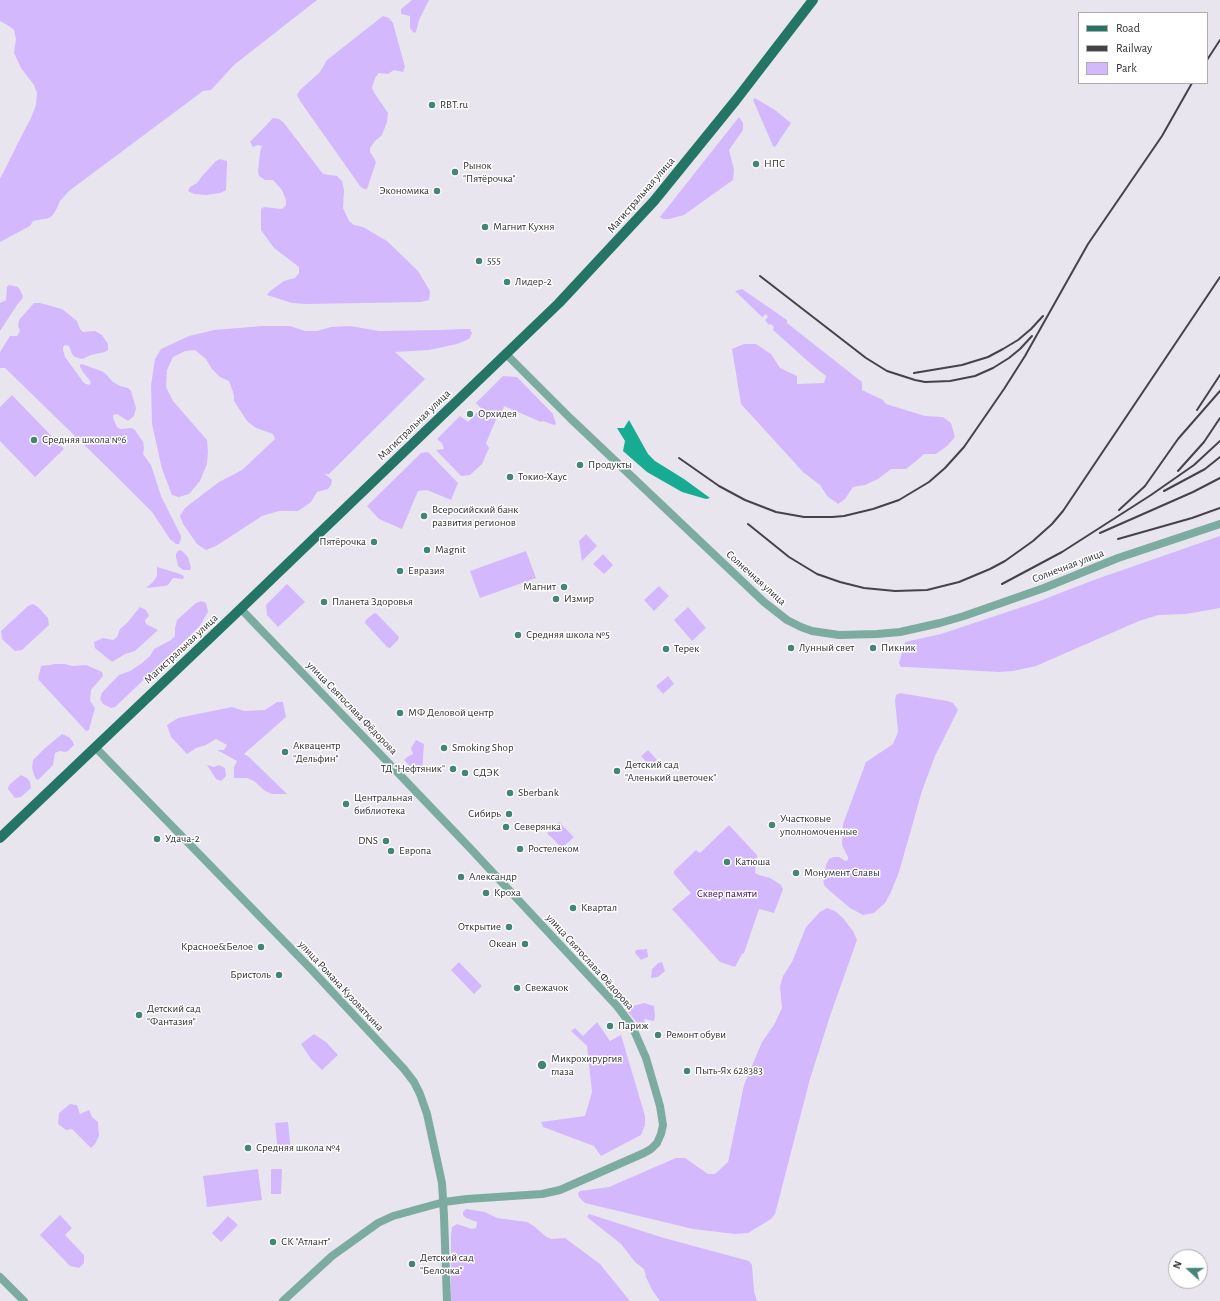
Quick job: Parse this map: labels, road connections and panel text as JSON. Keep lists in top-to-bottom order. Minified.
{"streets":{"main road":["Магистральная улица"],"street":["Солнечная улица","улица Святослава Фёдорова","улица Романа Кузоваткина"]},"crossings":[["Магистральная улица","Солнечная улица"],["Магистральная улица","улица Святослава Фёдорова"],["Магистральная улица","улица Романа Кузоваткина"],["улица Святослава Фёдорова","улица Романа Кузоваткина"]],"parks":["Сквер памяти"],"places":["RBT.ru","НПС","Рынок \"Пятёрочка\"","Экономика","Магнит Кухня","555","Лидер-2","Орхидея","Средняя школа №6","Продукты","Токио-Хаус","Всеросийский банк развития регионов","Пятёрочка","Magnit","Евразия","Магнит","Измир","Планета Здоровья","Средняя школа №5","Лунный свет","Пикник","Терек","МФ Деловой центр","Smoking Shop","Аквацентр \"Дельфин\"","ТД \"Нефтяник\"","Детский сад \"Аленький цветочек\"","СДЭК","Sberbank","Центральная библиотека","Сибирь","Участковые уполномоченные","Северянка","Удача-2","DNS","Ростелеком","Европа","Катюша","Монумент Славы","Александр","Кроха","Квартал","Открытие","Океан","Красное&Белое","Бристоль","Свежачок","Детский сад \"Фантазия\"","Париж","Ремонт обуви","Микрохирургия глаза","Пыть-Ях 628383","Средняя школа №4","СК \"Атлант\"","Детский сад \"Белочка\""],"legend":["Road","Railway","Park"],"north":"left"}
